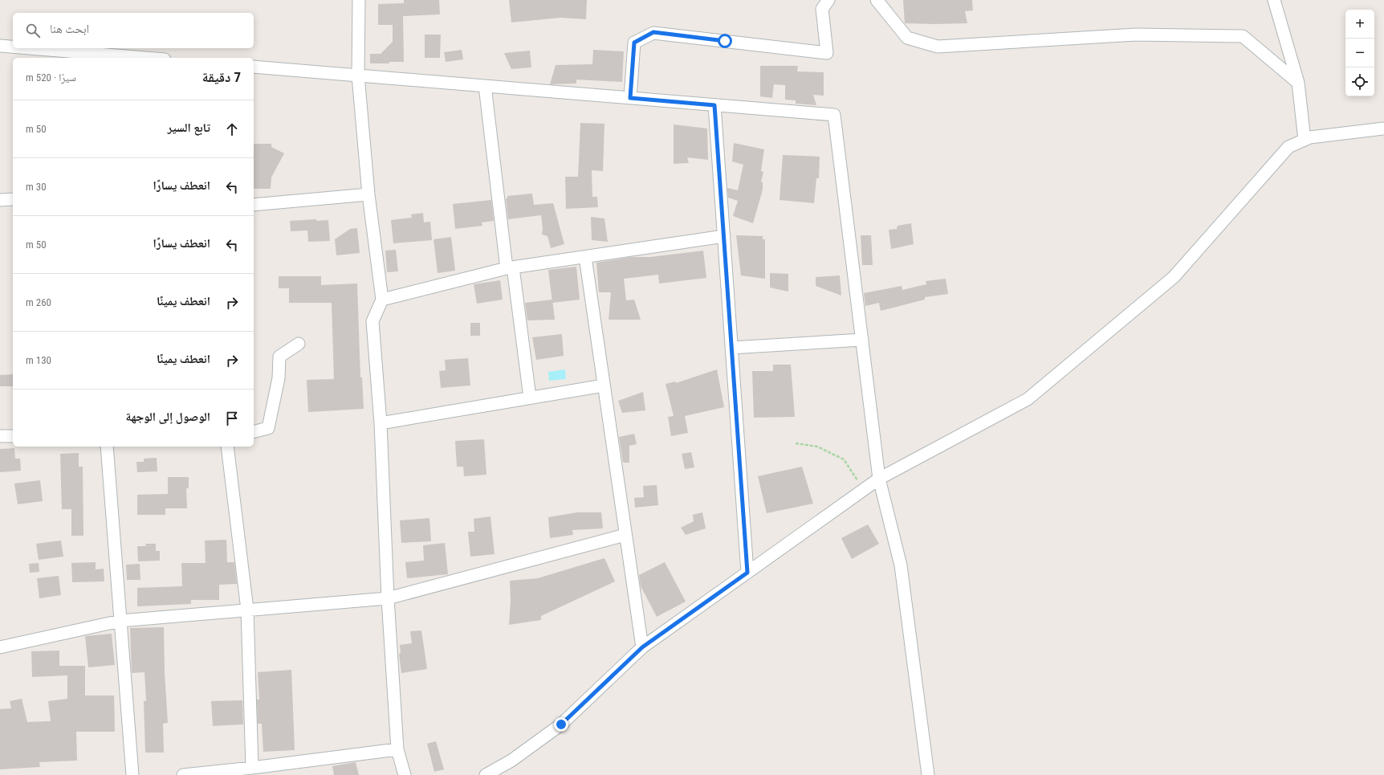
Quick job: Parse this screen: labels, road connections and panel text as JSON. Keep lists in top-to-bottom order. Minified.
{"page":{"map_buttons":["+","−"],"search":"ابحث هنا","heading":["7 دقيقة","سيرًا · 520 m"],"list":[["تابع السير","50 m"],["انعطف يسارًا","30 m"],["انعطف يسارًا","50 m"],["انعطف يمينًا","260 m"],["انعطف يمينًا","130 m"],"الوصول إلى الوجهة"]}}
